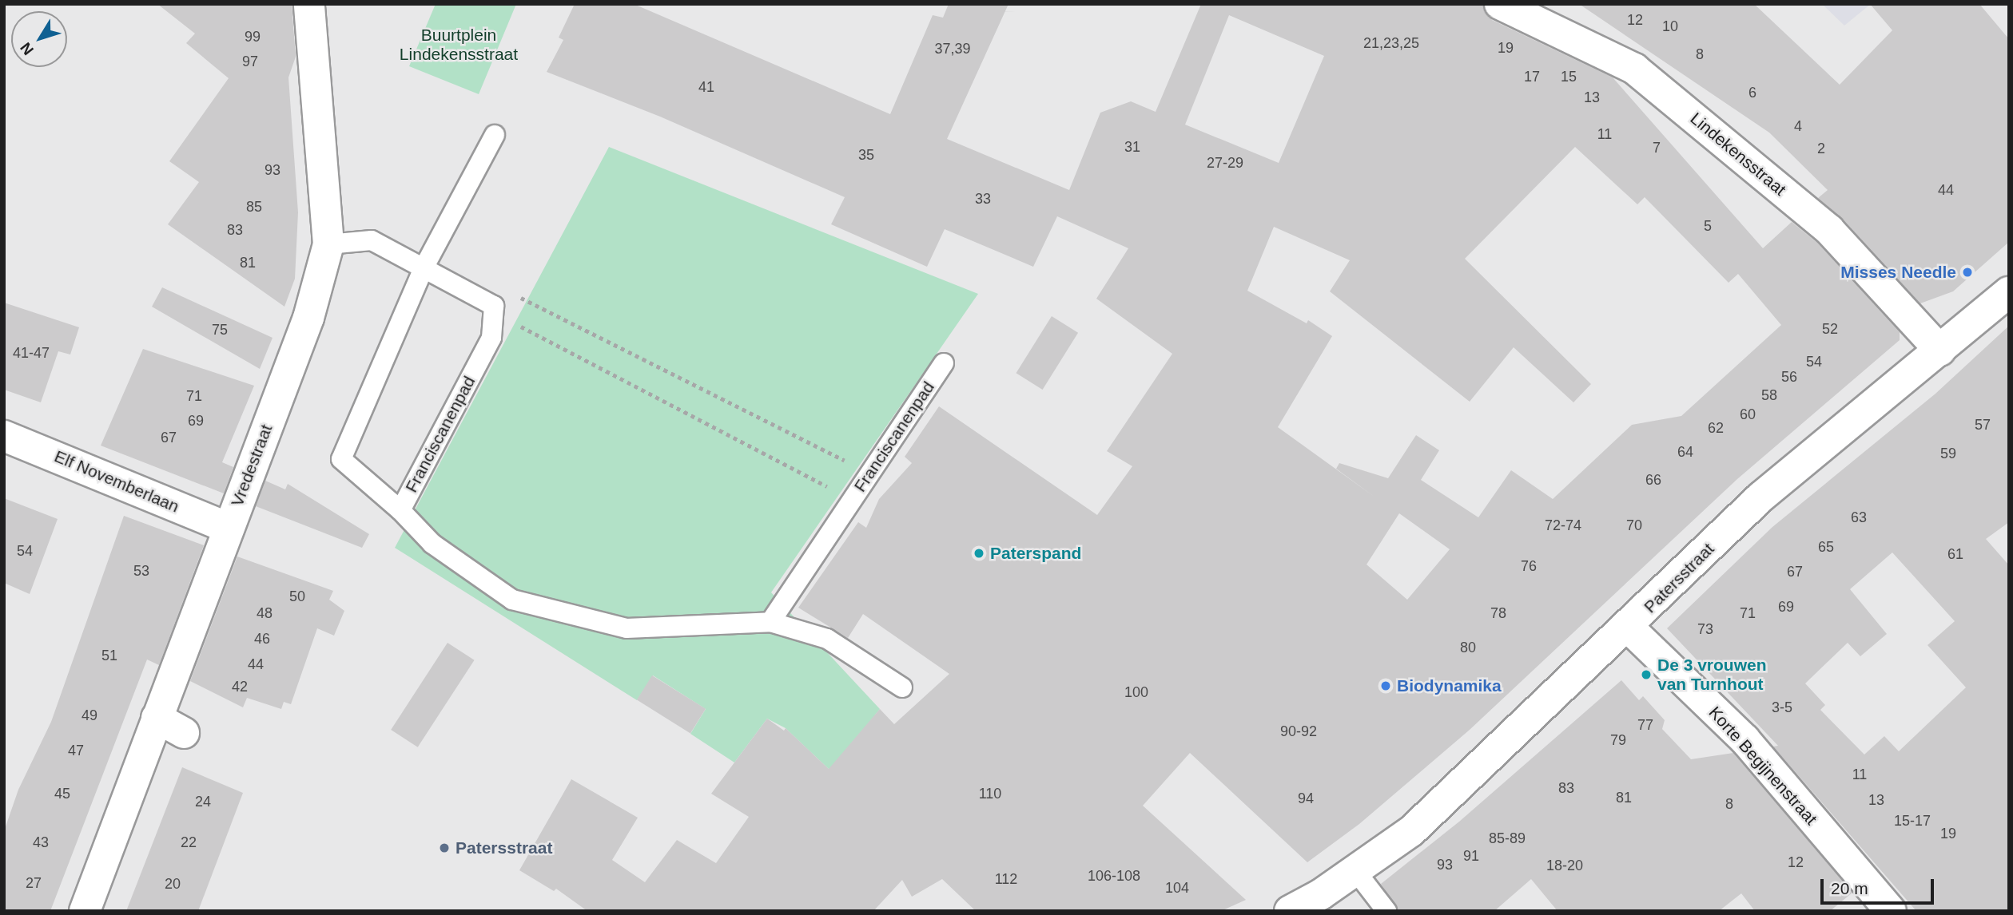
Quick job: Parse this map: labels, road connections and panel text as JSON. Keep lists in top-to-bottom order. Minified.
{"streets":{"street":["Lindekensstraat","Vredestraat","Elf Novemberlaan","Patersstraat","Korte Begijnenstraat"],"lane":["Franciscanenpad"]},"crossings":[["Lindekensstraat","Patersstraat"],["Vredestraat","Elf Novemberlaan"],["Patersstraat","Korte Begijnenstraat"]],"parks":["Buurtplein Lindekensstraat"],"places":["Misses Needle","Paterspand","De 3 vrouwen van Turnhout","Biodynamika","Patersstraat"],"house_numbers":["12","10","99","21,23,25","19","37,39","8","97","17","15","41","6","13","4","11","31","7","2","35","27-29","93","44","33","85","5","83","81","52","75","41-47","54","56","58","71","60","69","57","62","67","64","59","66","63","72-74","70","65","54","61","76","53","67","50","69","48","78","71","73","46","80","51","44","42","100","3-5","49","77","90-92","79","47","11","83","45","110","81","94","13","24","8","15-17","19","85-89","43","22","91","12","93","18-20","106-108","112","27","20","104"],"scale_bar":"20 m","north":"bottom left"}
